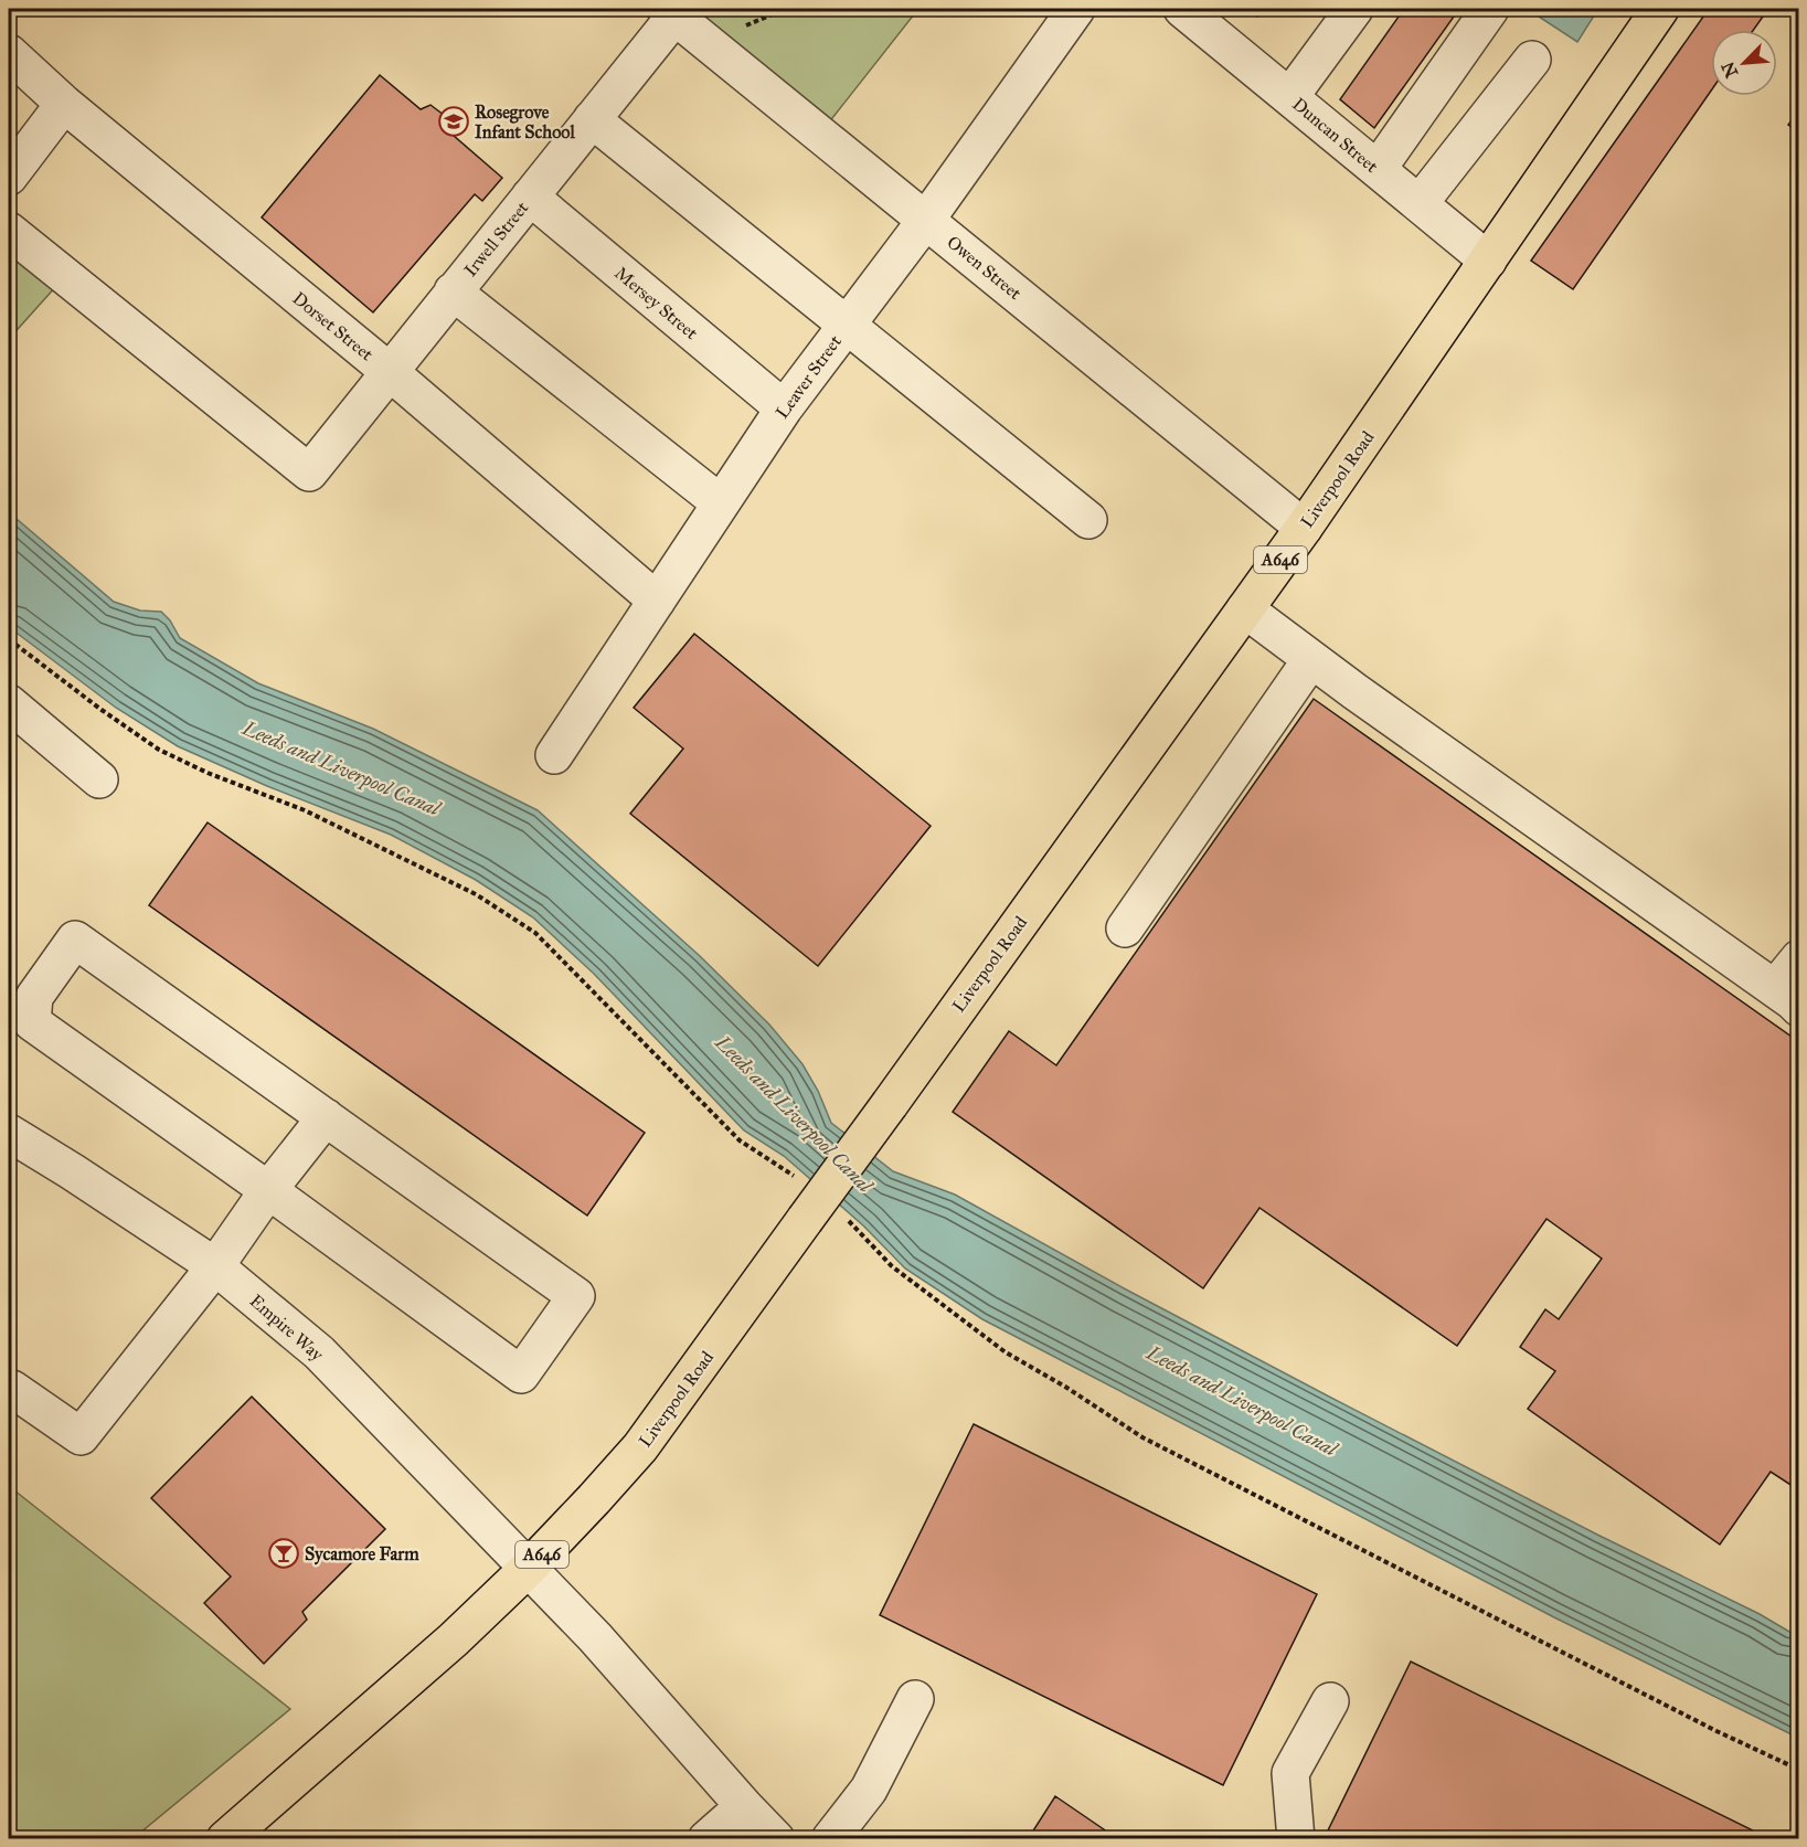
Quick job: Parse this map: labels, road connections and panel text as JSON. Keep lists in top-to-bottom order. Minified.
{"streets":{"main road":["Liverpool Road","A646"],"street":["Duncan Street","Irwell Street","Owen Street","Mersey Street","Dorset Street","Leaver Street","Empire Way"]},"crossings":[["Duncan Street","Liverpool Road"],["Irwell Street","Owen Street"],["Irwell Street","Mersey Street"],["Irwell Street","Dorset Street"],["Owen Street","Leaver Street"],["Owen Street","Liverpool Road"],["Mersey Street","Leaver Street"],["Dorset Street","Leaver Street"],["Liverpool Road","Empire Way"]],"water":["Leeds and Liverpool Canal"],"places":{"school or university":["Rosegrove Infant School"],"bar":["Sycamore Farm"]},"north":"bottom left"}
